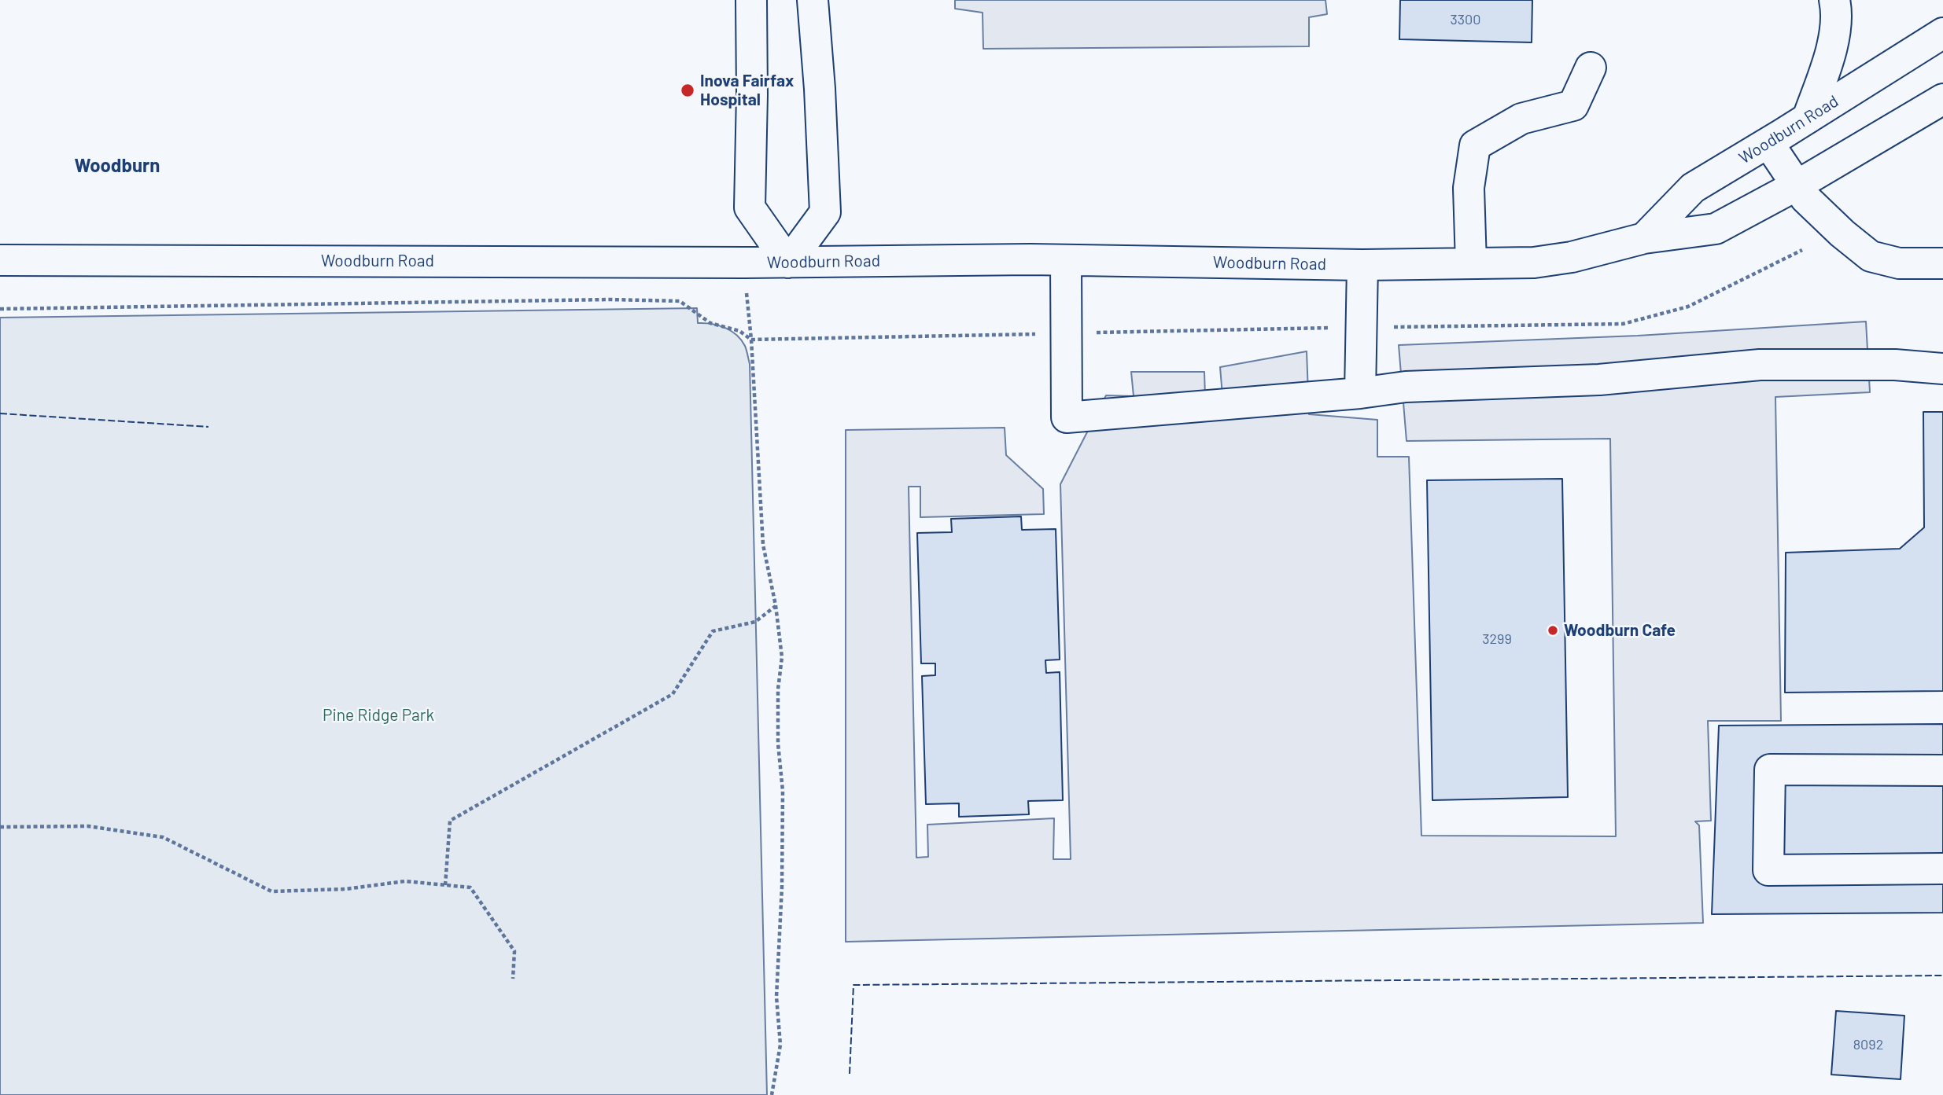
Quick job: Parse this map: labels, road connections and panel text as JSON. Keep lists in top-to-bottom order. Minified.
{"streets":{"street":["Woodburn Road"]},"districts":["Woodburn"],"parks":["Pine Ridge Park"],"places":["Inova Fairfax Hospital","Woodburn Cafe"],"house_numbers":["3300","3299","8092"]}
